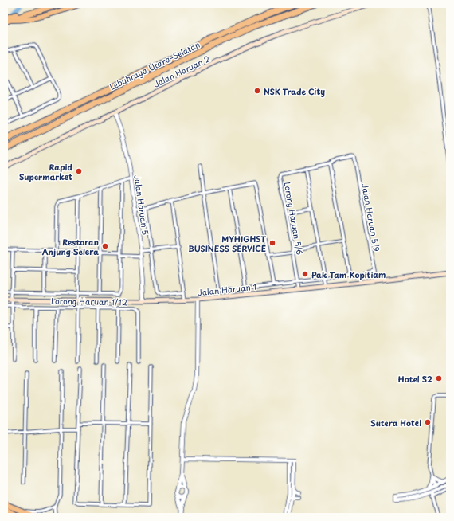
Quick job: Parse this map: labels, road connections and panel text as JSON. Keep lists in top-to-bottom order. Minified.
{"streets":{"highway":["Lebuhraya Utara–Selatan"],"main road":["Jalan Haruan 2","Jalan Haruan 1"],"street":["Jalan Haruan 5","Jalan Haruan 5/9","Lorong Haruan 5/6","Lorong Haruan 1/12"]},"crossings":[["Jalan Haruan 2","Jalan Haruan 5"],["Jalan Haruan 5","Jalan Haruan 1"],["Jalan Haruan 5/9","Jalan Haruan 1"],["Lorong Haruan 5/6","Jalan Haruan 1"]],"places":["NSK Trade City","Rapid Supermarket","MYHIGHST BUSINESS SERVICE","Restoran Anjung Selera","Pak Tam Kopitiam","Hotel S2","Sutera Hotel"]}
